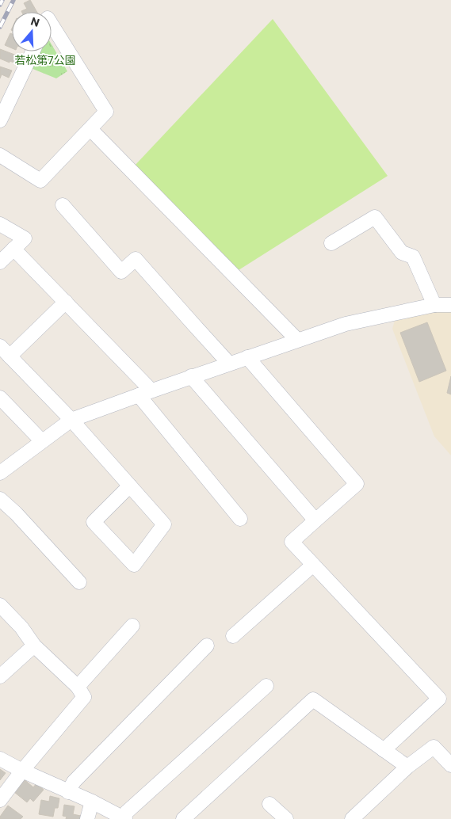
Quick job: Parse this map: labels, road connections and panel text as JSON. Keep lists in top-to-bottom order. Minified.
{"parks":["若松第7公園"],"north":"top"}
